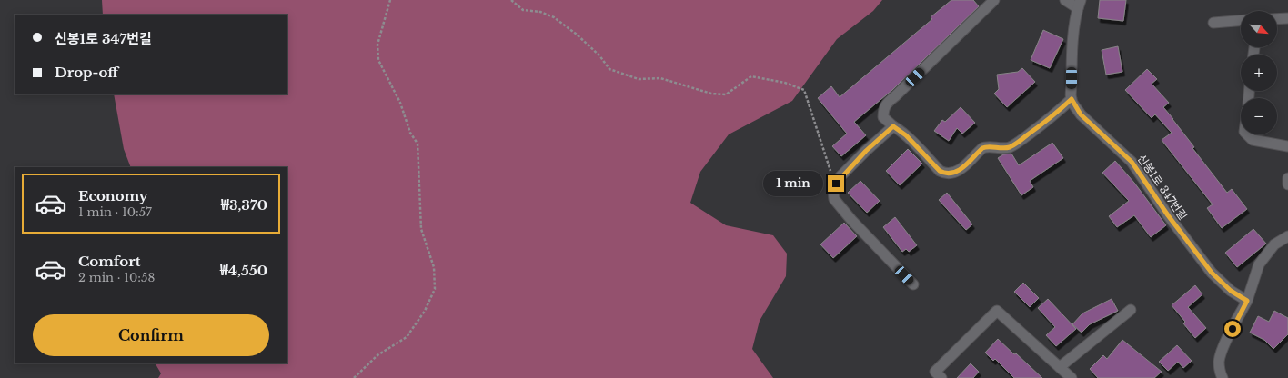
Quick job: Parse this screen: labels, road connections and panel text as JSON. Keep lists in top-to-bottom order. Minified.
{"streets":{"street":["신봉1로 347번길"]},"north":"bottom right","page":{"map_buttons":["+","−"],"banner":["신봉1로 347번길","Drop-off"],"bubble":"1 min","list":[{"name":"Economy","note":"1 min · 10:57","value":"₩3,370"},{"name":"Comfort","note":"2 min · 10:58","value":"₩4,550"}],"buttons":"Confirm"}}
